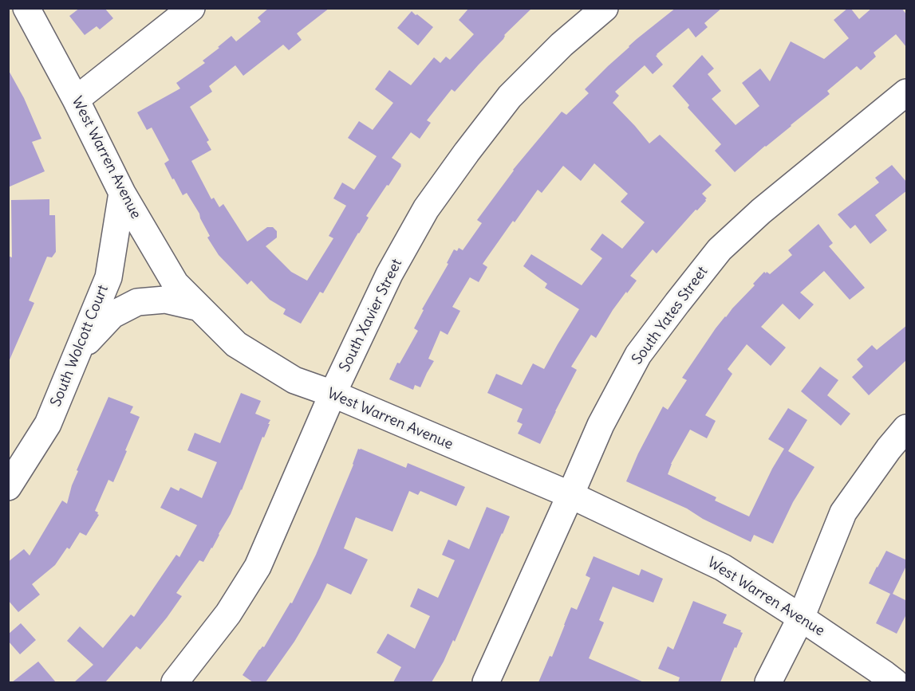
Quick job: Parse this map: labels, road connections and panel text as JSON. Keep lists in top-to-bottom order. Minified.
{"streets":{"street":["West Warren Avenue","South Xavier Street","South Yates Street","South Wolcott Court"]},"crossings":[["West Warren Avenue","South Xavier Street"],["West Warren Avenue","South Yates Street"],["West Warren Avenue","South Wolcott Court"]]}
